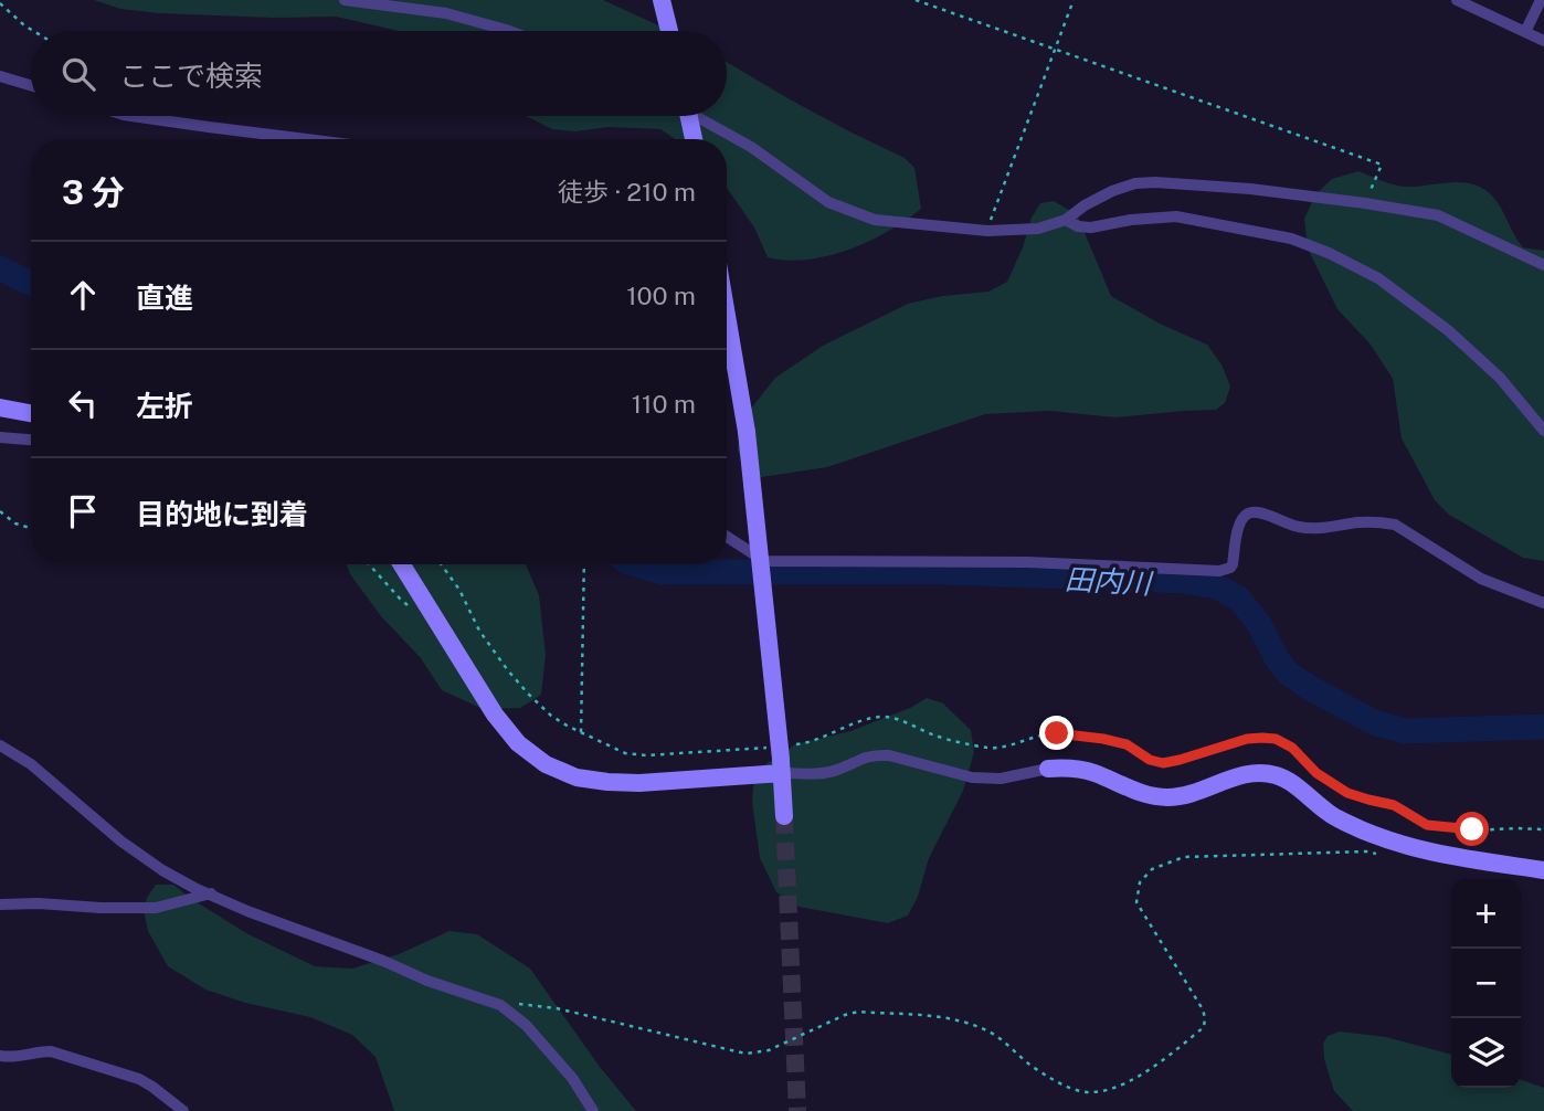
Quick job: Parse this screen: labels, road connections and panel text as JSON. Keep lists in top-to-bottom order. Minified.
{"water":["田内川"],"page":{"search":"ここで検索","heading":["3 分","徒歩 · 210 m"],"list":[["直進","100 m"],["左折","110 m"],"目的地に到着"],"map_buttons":["+","−"]}}
